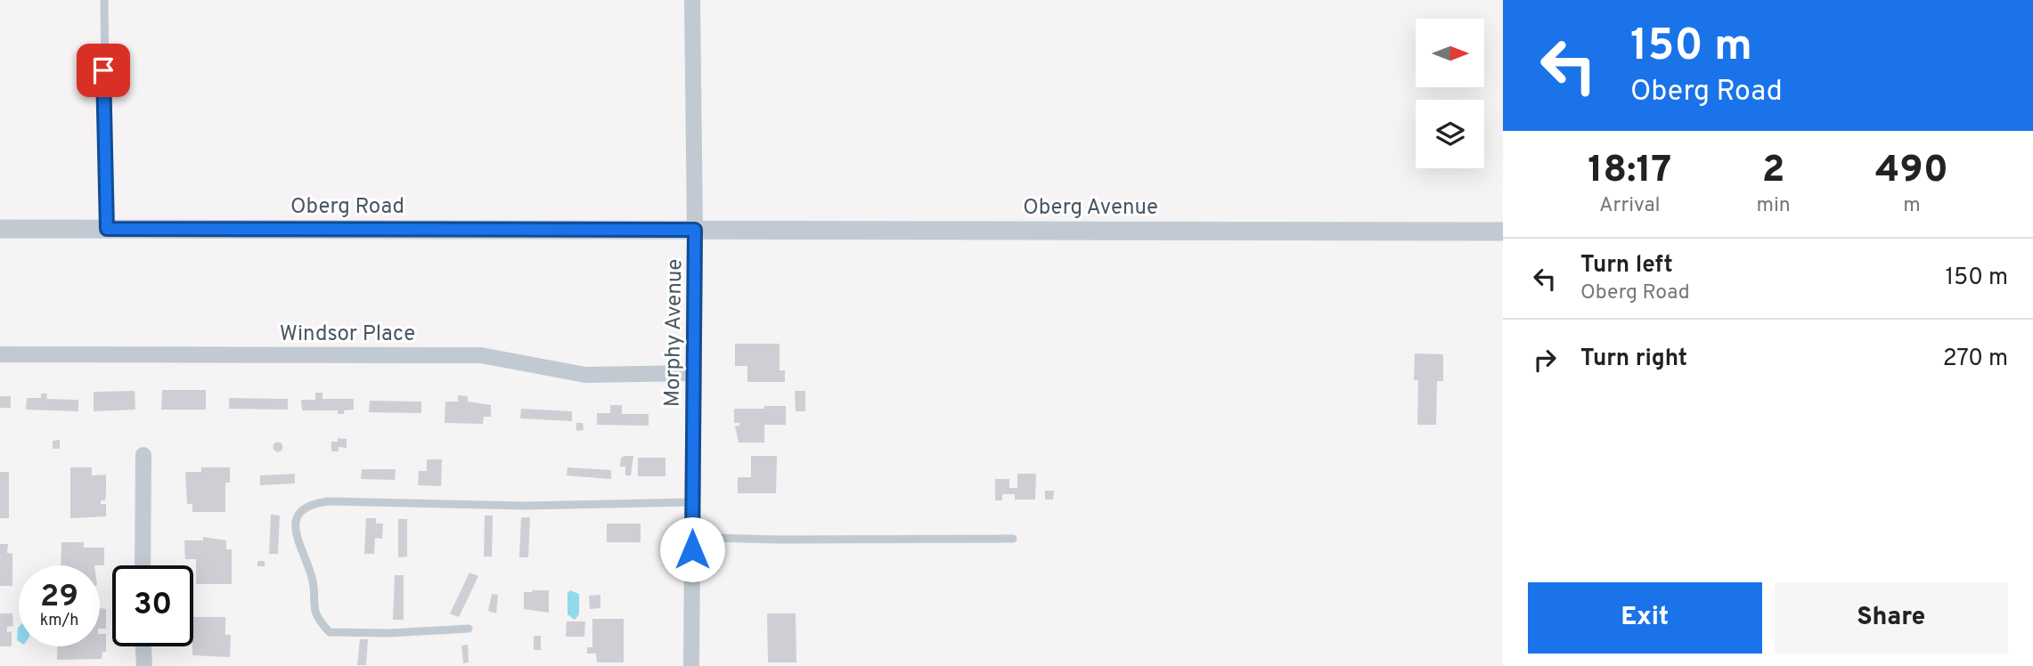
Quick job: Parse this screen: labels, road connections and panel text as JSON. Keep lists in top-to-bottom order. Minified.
{"streets":{"street":["Oberg Road","Oberg Avenue","Windsor Place","Morphy Avenue"]},"crossings":[["Oberg Road","Oberg Avenue"],["Oberg Road","Morphy Avenue"],["Oberg Avenue","Morphy Avenue"],["Windsor Place","Morphy Avenue"]],"north":"right","page":{"turn":["150 m","Oberg Road"],"eta":["18:17","Arrival","2","min","490","m"],"list":[{"name":"Turn left","note":"Oberg Road","value":"150 m"},{"name":"Turn right","value":"270 m"}],"speed":"29 km/h","limit":"30","buttons":["Exit","Share"]}}
